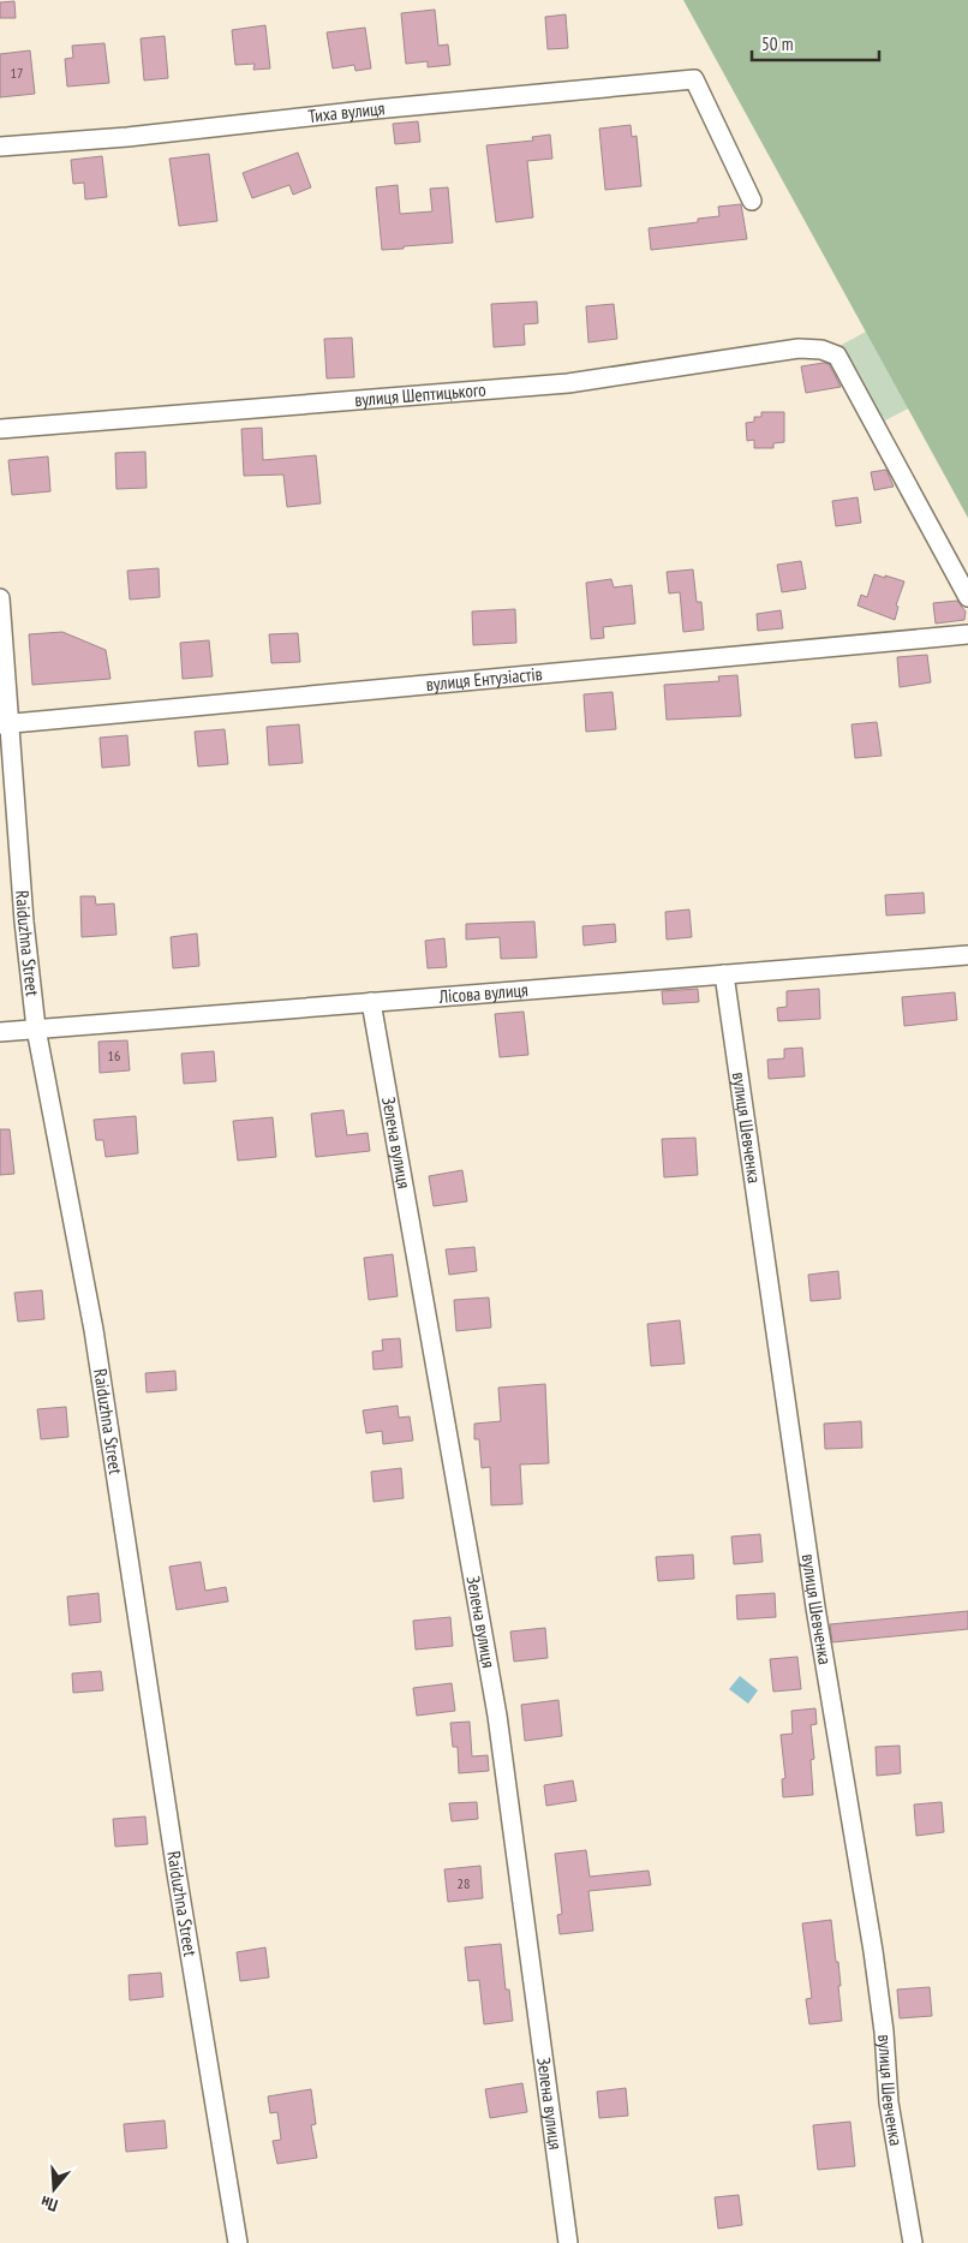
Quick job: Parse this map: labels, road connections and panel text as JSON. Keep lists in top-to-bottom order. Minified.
{"streets":{"street":["Тиха вулиця","вулиця Шептицького","вулиця Ентузіастів","Raiduzhna Street","Лісова вулиця","вулиця Шевченка","Зелена вулиця"]},"crossings":[["вулиця Ентузіастів","Raiduzhna Street"],["Raiduzhna Street","Лісова вулиця"],["Лісова вулиця","вулиця Шевченка"],["Лісова вулиця","Зелена вулиця"]],"house_numbers":["17","16","28"],"scale_bar":"50 m","north":"bottom"}
